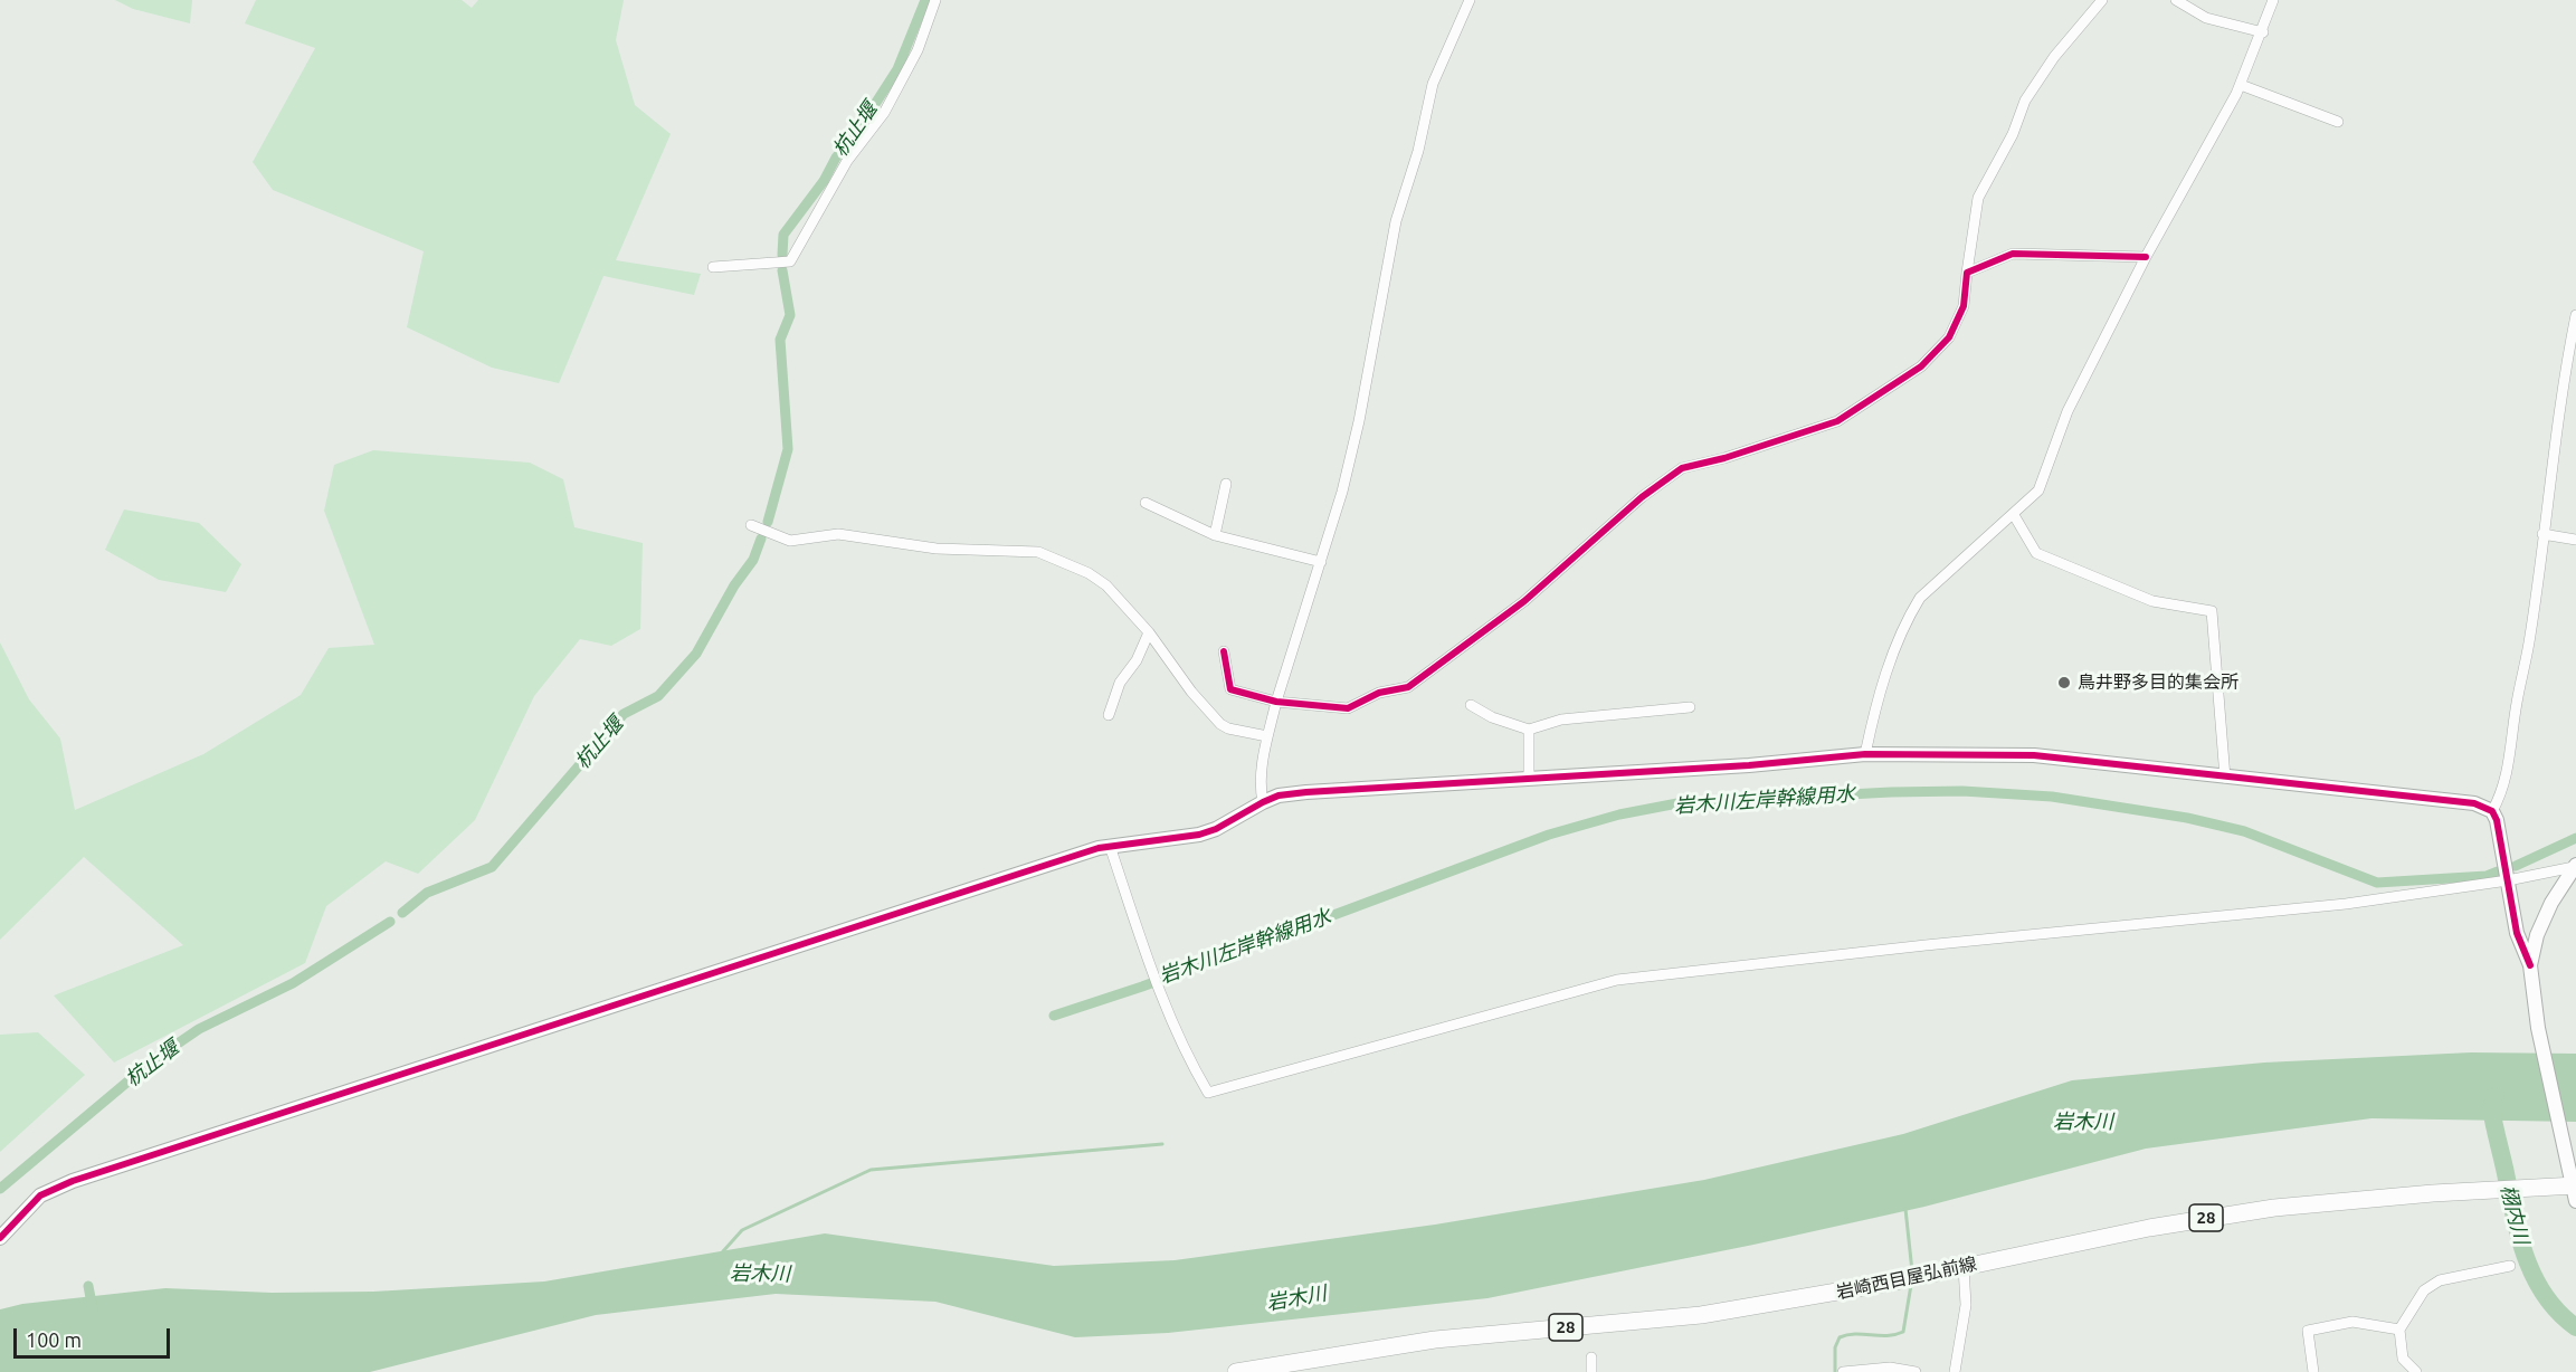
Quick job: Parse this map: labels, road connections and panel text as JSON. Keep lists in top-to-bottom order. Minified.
{"streets":{"main road":["28","岩崎西目屋弘前線"]},"water":["杭止堰","岩木川左岸幹線用水","岩木川","栩内川"],"places":["鳥井野多目的集会所"],"scale_bar":"100 m"}
